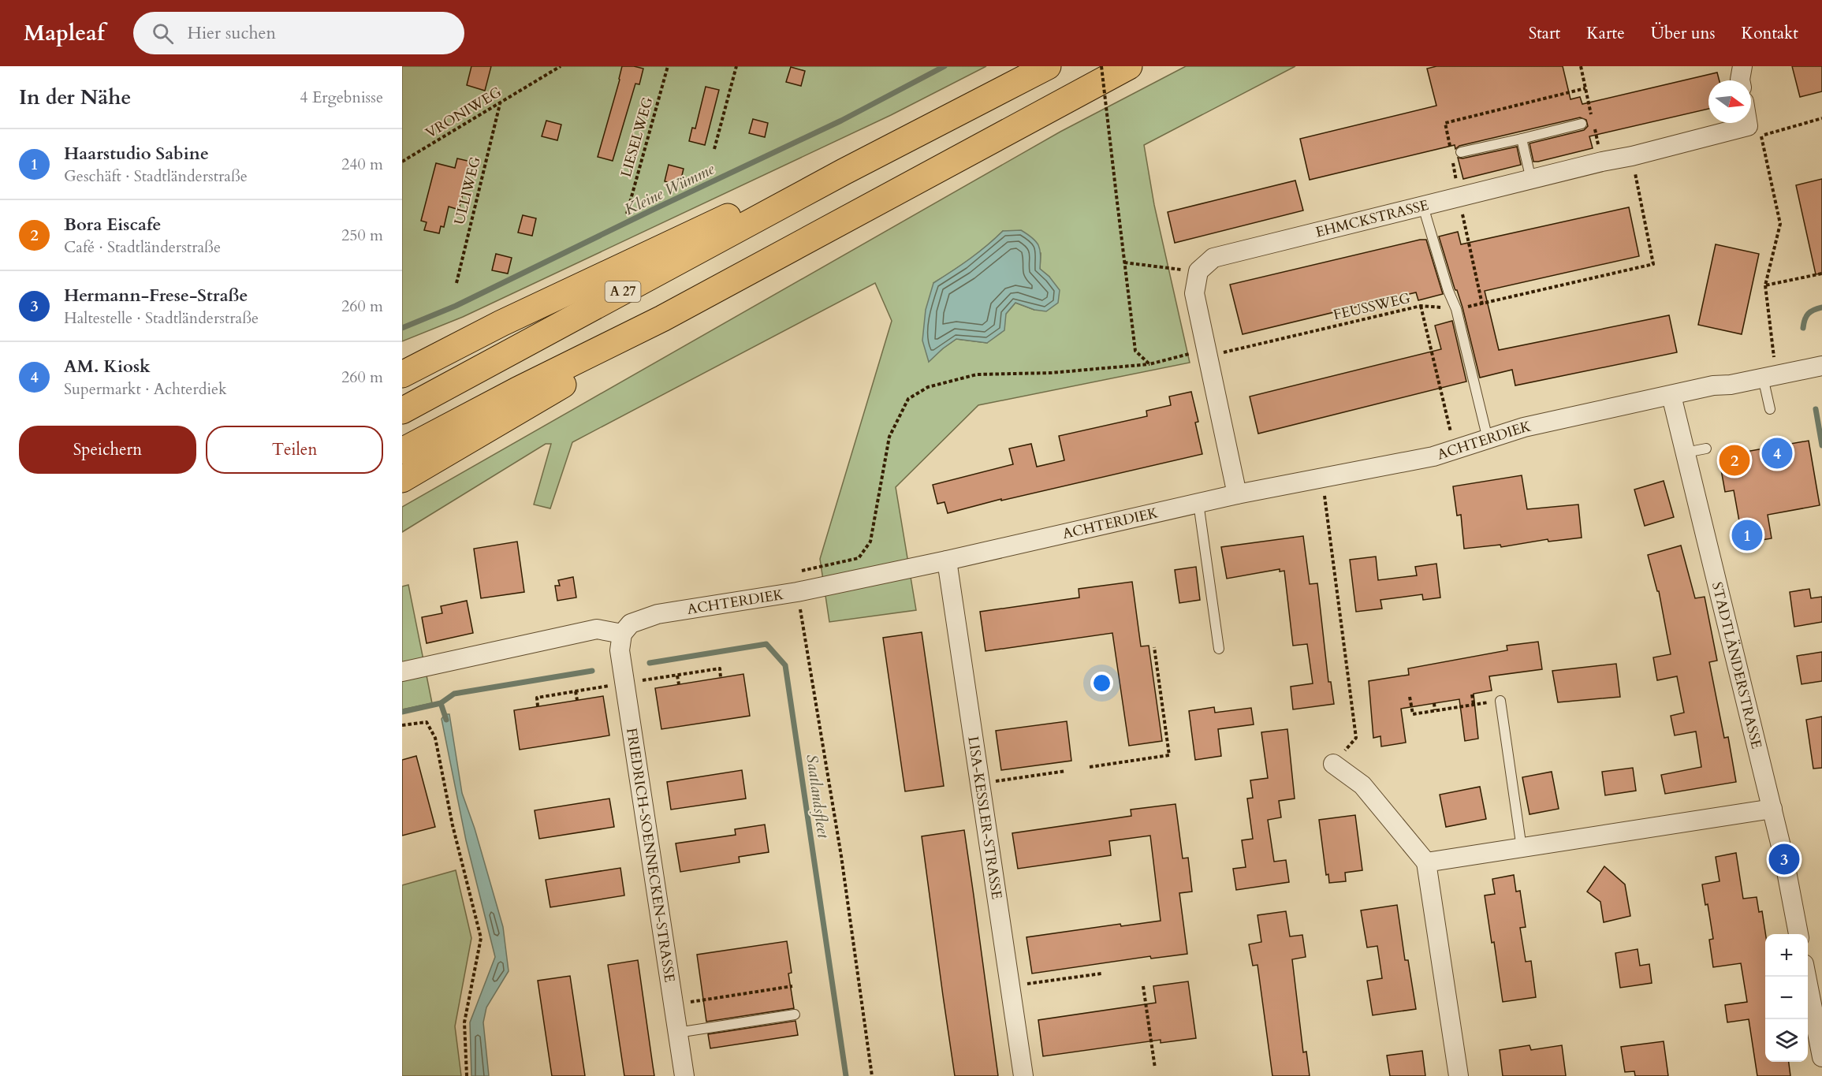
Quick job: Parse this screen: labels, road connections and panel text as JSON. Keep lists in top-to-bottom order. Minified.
{"streets":{"highway":["A 27"],"street":["EHMCKSTRASSE","ACHTERDIEK","STADTLÄNDERSTRASSE","LISA-KESSLER-STRASSE","FRIEDRICH-SOENNECKEN-STRASSE"],"path":["VRONIWEG","LIESELWEG","ULLIWEG","FEUSSWEG"]},"crossings":[["VRONIWEG","ULLIWEG"],["EHMCKSTRASSE","FEUSSWEG"],["EHMCKSTRASSE","ACHTERDIEK"],["FEUSSWEG","ACHTERDIEK"],["ACHTERDIEK","STADTLÄNDERSTRASSE"],["ACHTERDIEK","LISA-KESSLER-STRASSE"],["ACHTERDIEK","FRIEDRICH-SOENNECKEN-STRASSE"]],"water":["Kleine Wümme","Saatlandsfleet"],"north":"right","page":{"header":"Mapleaf","search":"Hier suchen","nav":["Start","Karte","Über uns","Kontakt"],"heading":["In der Nähe","4 Ergebnisse"],"list":[{"mark":"1","name":"Haarstudio Sabine","note":"Geschäft · Stadtländerstraße","value":"240 m"},{"mark":"2","name":"Bora Eiscafe","note":"Café · Stadtländerstraße","value":"250 m"},{"mark":"3","name":"Hermann-Frese-Straße","note":"Haltestelle · Stadtländerstraße","value":"260 m"},{"mark":"4","name":"AM. Kiosk","note":"Supermarkt · Achterdiek","value":"260 m"}],"buttons":["Speichern","Teilen"],"pins":["4","2","1","3"],"map_buttons":["+","−"]}}
